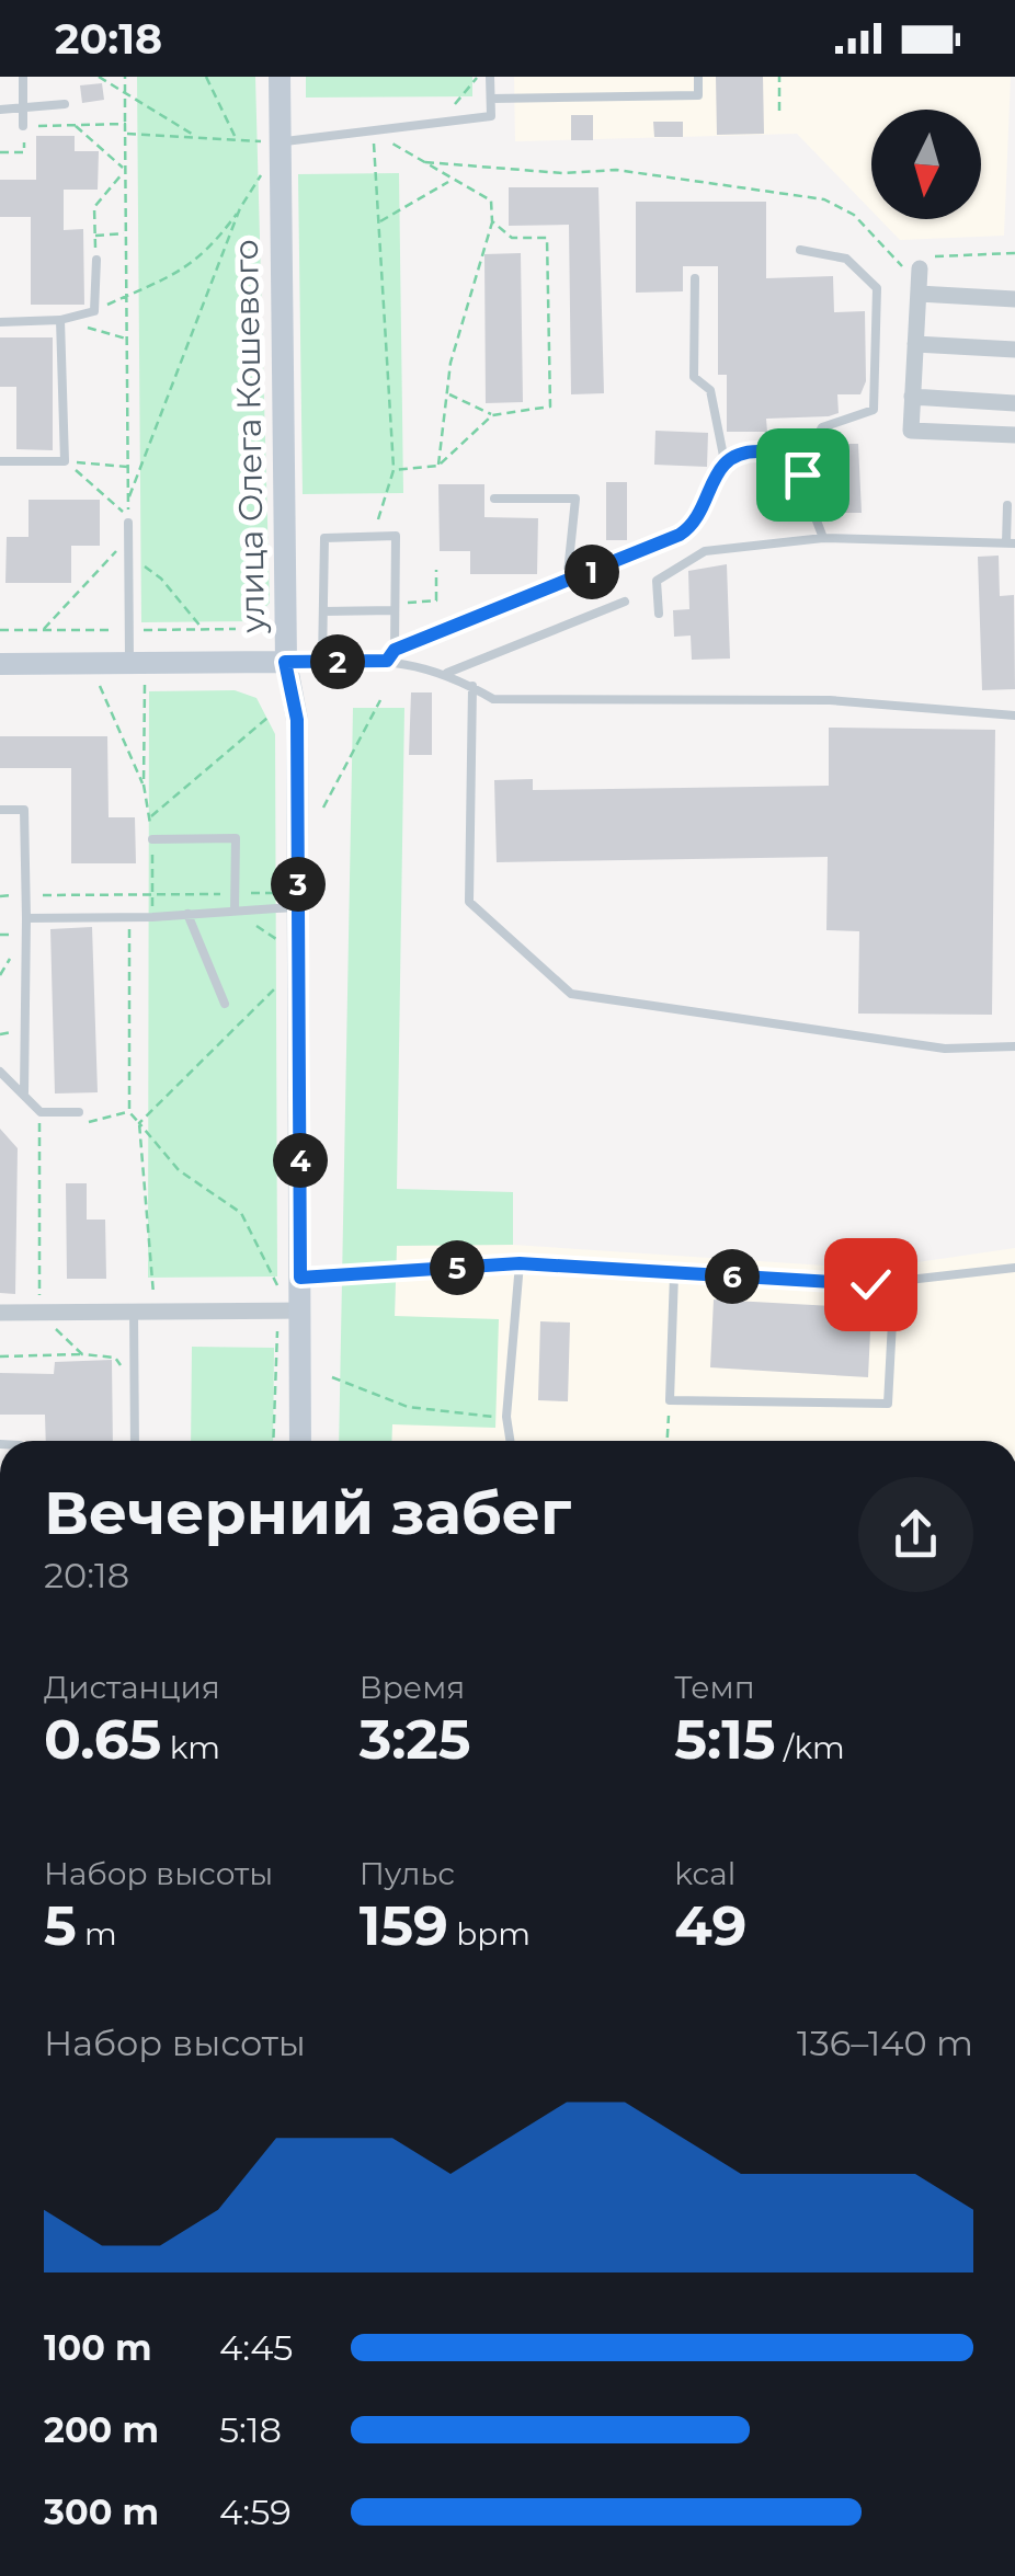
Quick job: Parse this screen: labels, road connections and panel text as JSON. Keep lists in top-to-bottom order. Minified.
{"streets":{"main road":["улица Олега Кошевого"]},"north":"bottom","page":{"status":"20:18","pins":["1","2","3","4","5","6"],"heading":["Вечерний забег","20:18"],"stats":[["Дистанция","0.65 km"],["Время","3:25"],["Темп","5:15 /km"],["Набор высоты","5 m"],["Пульс","159 bpm"],["kcal","49"]],"chart":["Набор высоты","136–140 m"],"list":[{"name":"100 m","note":"4:45"},{"name":"200 m","note":"5:18"},{"name":"300 m","note":"4:59"}]}}
